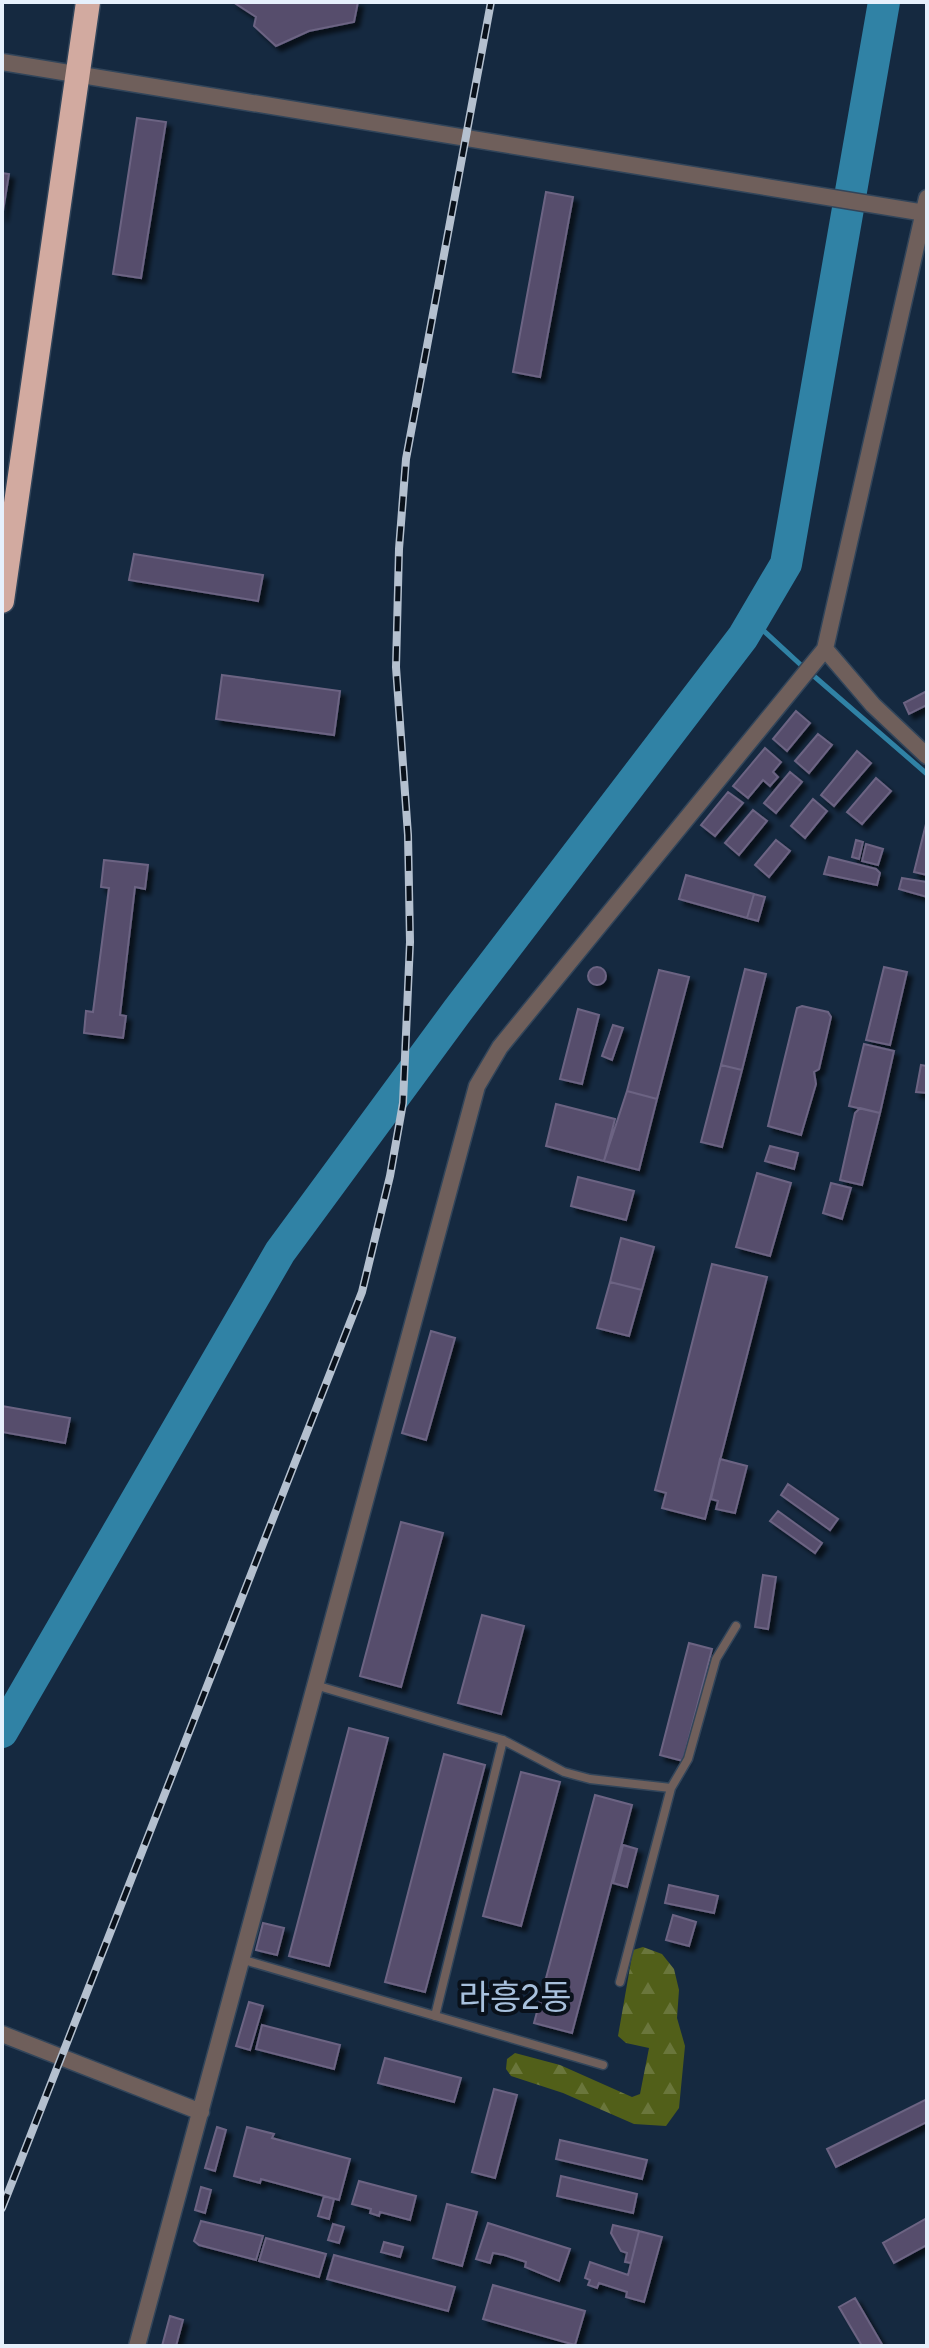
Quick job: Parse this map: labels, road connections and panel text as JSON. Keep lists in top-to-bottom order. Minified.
{"districts":["라흥2동"]}
